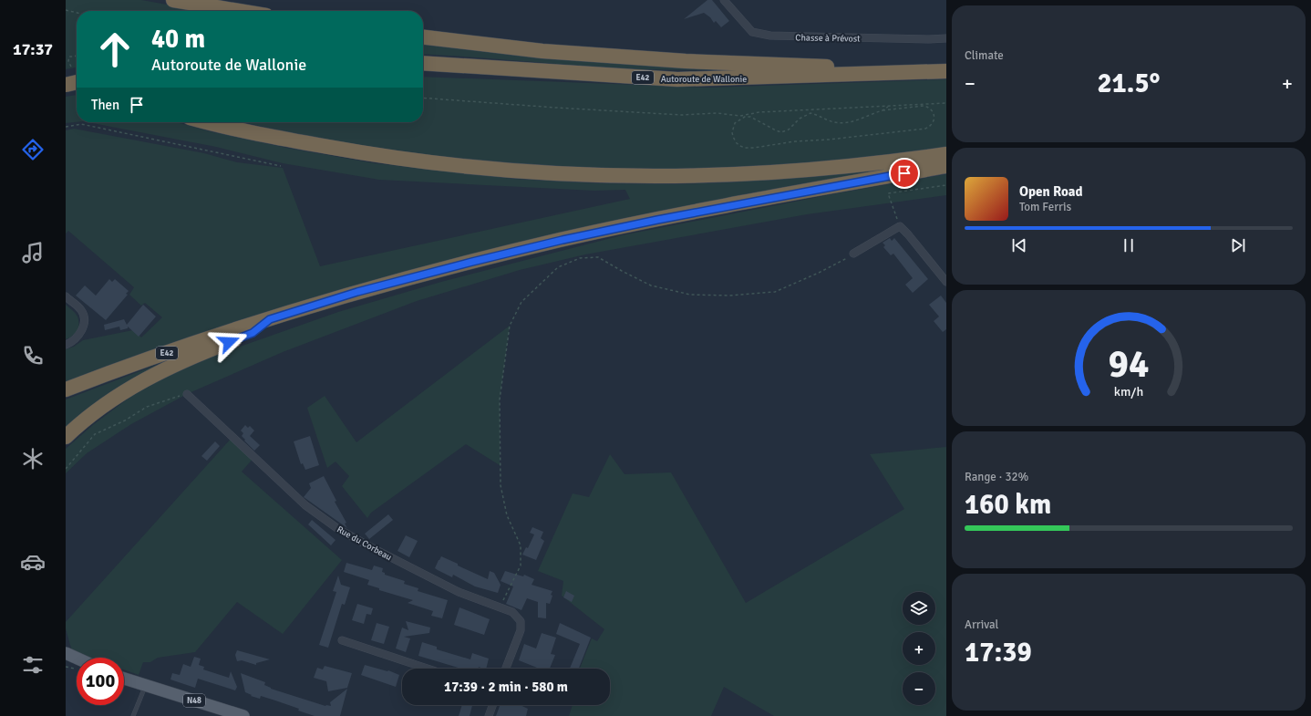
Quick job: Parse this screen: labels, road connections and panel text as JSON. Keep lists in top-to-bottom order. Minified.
{"streets":{"highway":["E42","Autoroute de Wallonie"],"main road":["N48"],"street":["Chasse à Prévost","Rue du Corbeau"]},"page":{"tabs":"17:37","tile":["Climate",["Range · 32%","160 km"],["Arrival","17:39"]],"turn":["40 m","Autoroute de Wallonie"],"heat":["−","21.5°","+"],"then":"Then","song":["Open Road","Tom Ferris"],"map_buttons":["+","−"],"limit":"100","trip":"17:39 · 2 min · 580 m","gauge":["94","km/h"]}}
